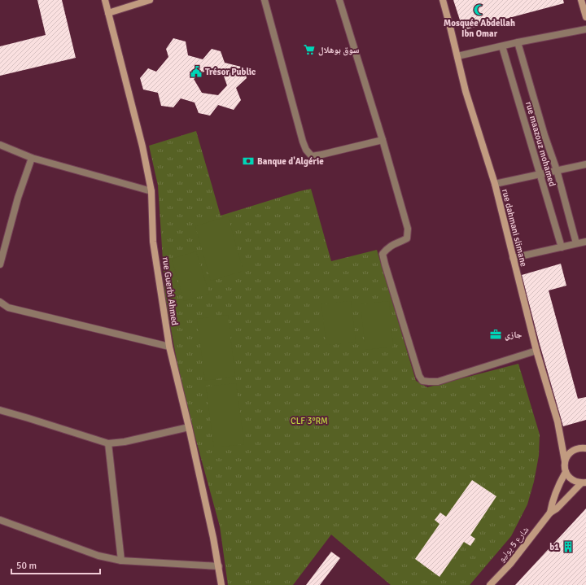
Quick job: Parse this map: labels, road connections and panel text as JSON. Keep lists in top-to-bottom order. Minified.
{"streets":{"main road":["rue dahmani slimane","rue Guerbi Ahmed","شارع 5 يوليو"],"street":["rue maazouz mohamed"]},"crossings":[["rue dahmani slimane","شارع 5 يوليو"]],"parks":["CLF 3°RM"],"places":{"mosque":["Mosquée Abdellah Ibn Omar"],"supermarket":["سوق بوهلال"],"public building":["Trésor Public"],"bank":["Banque d'Algérie"],"office":["جازي"],"building":["b1"]},"scale_bar":"50 m"}
